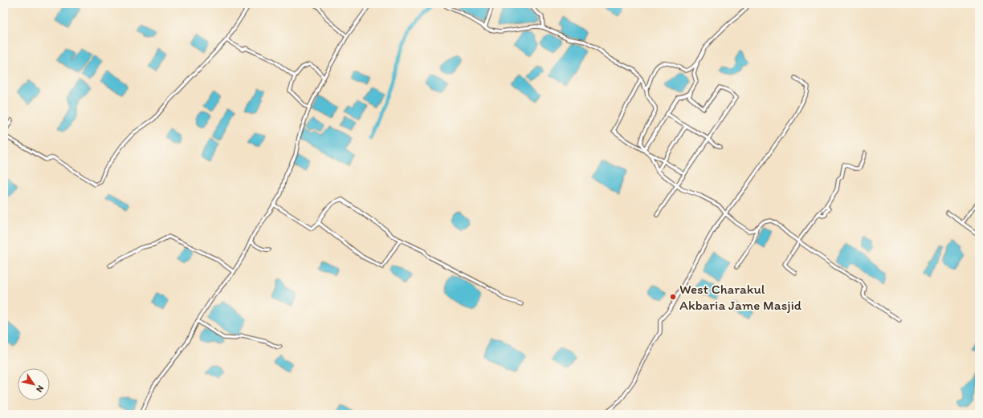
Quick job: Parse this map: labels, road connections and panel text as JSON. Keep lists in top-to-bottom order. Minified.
{"places":["West Charakul Akbaria Jame Masjid"],"north":"bottom right"}
